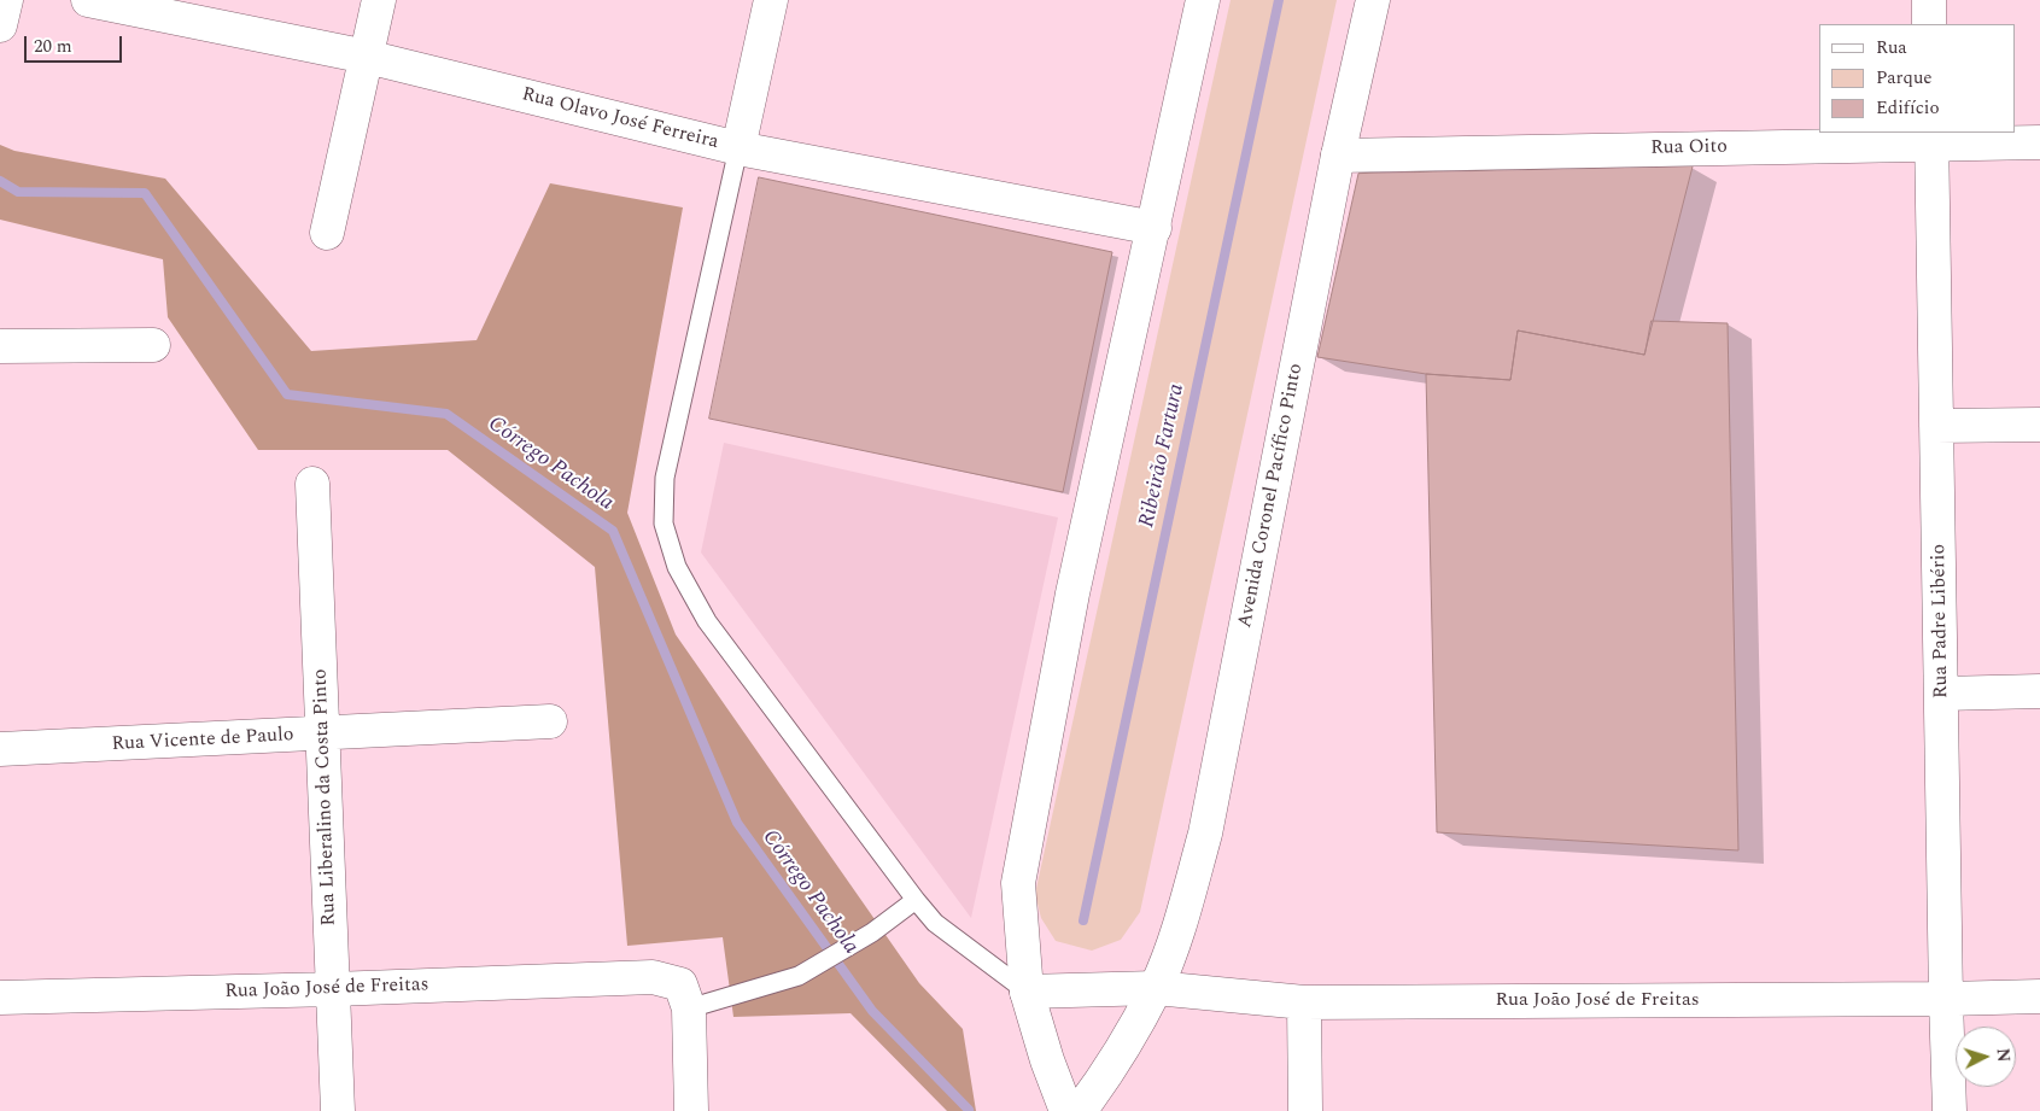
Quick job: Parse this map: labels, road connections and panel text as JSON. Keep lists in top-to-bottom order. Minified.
{"streets":{"street":["Rua Olavo José Ferreira","Rua Oito","Avenida Coronel Pacífico Pinto","Rua Padre Libério","Rua Vicente de Paulo","Rua Liberalino da Costa Pinto","Rua João José de Freitas"]},"crossings":[["Rua Oito","Avenida Coronel Pacífico Pinto"],["Rua Oito","Rua Padre Libério"],["Avenida Coronel Pacífico Pinto","Rua João José de Freitas"],["Rua Padre Libério","Rua João José de Freitas"],["Rua Vicente de Paulo","Rua Liberalino da Costa Pinto"],["Rua Liberalino da Costa Pinto","Rua João José de Freitas"]],"water":["Ribeirão Fartura","Córrego Pachola"],"legend":["Rua","Parque","Edifício"],"scale_bar":"20 m","north":"right"}
